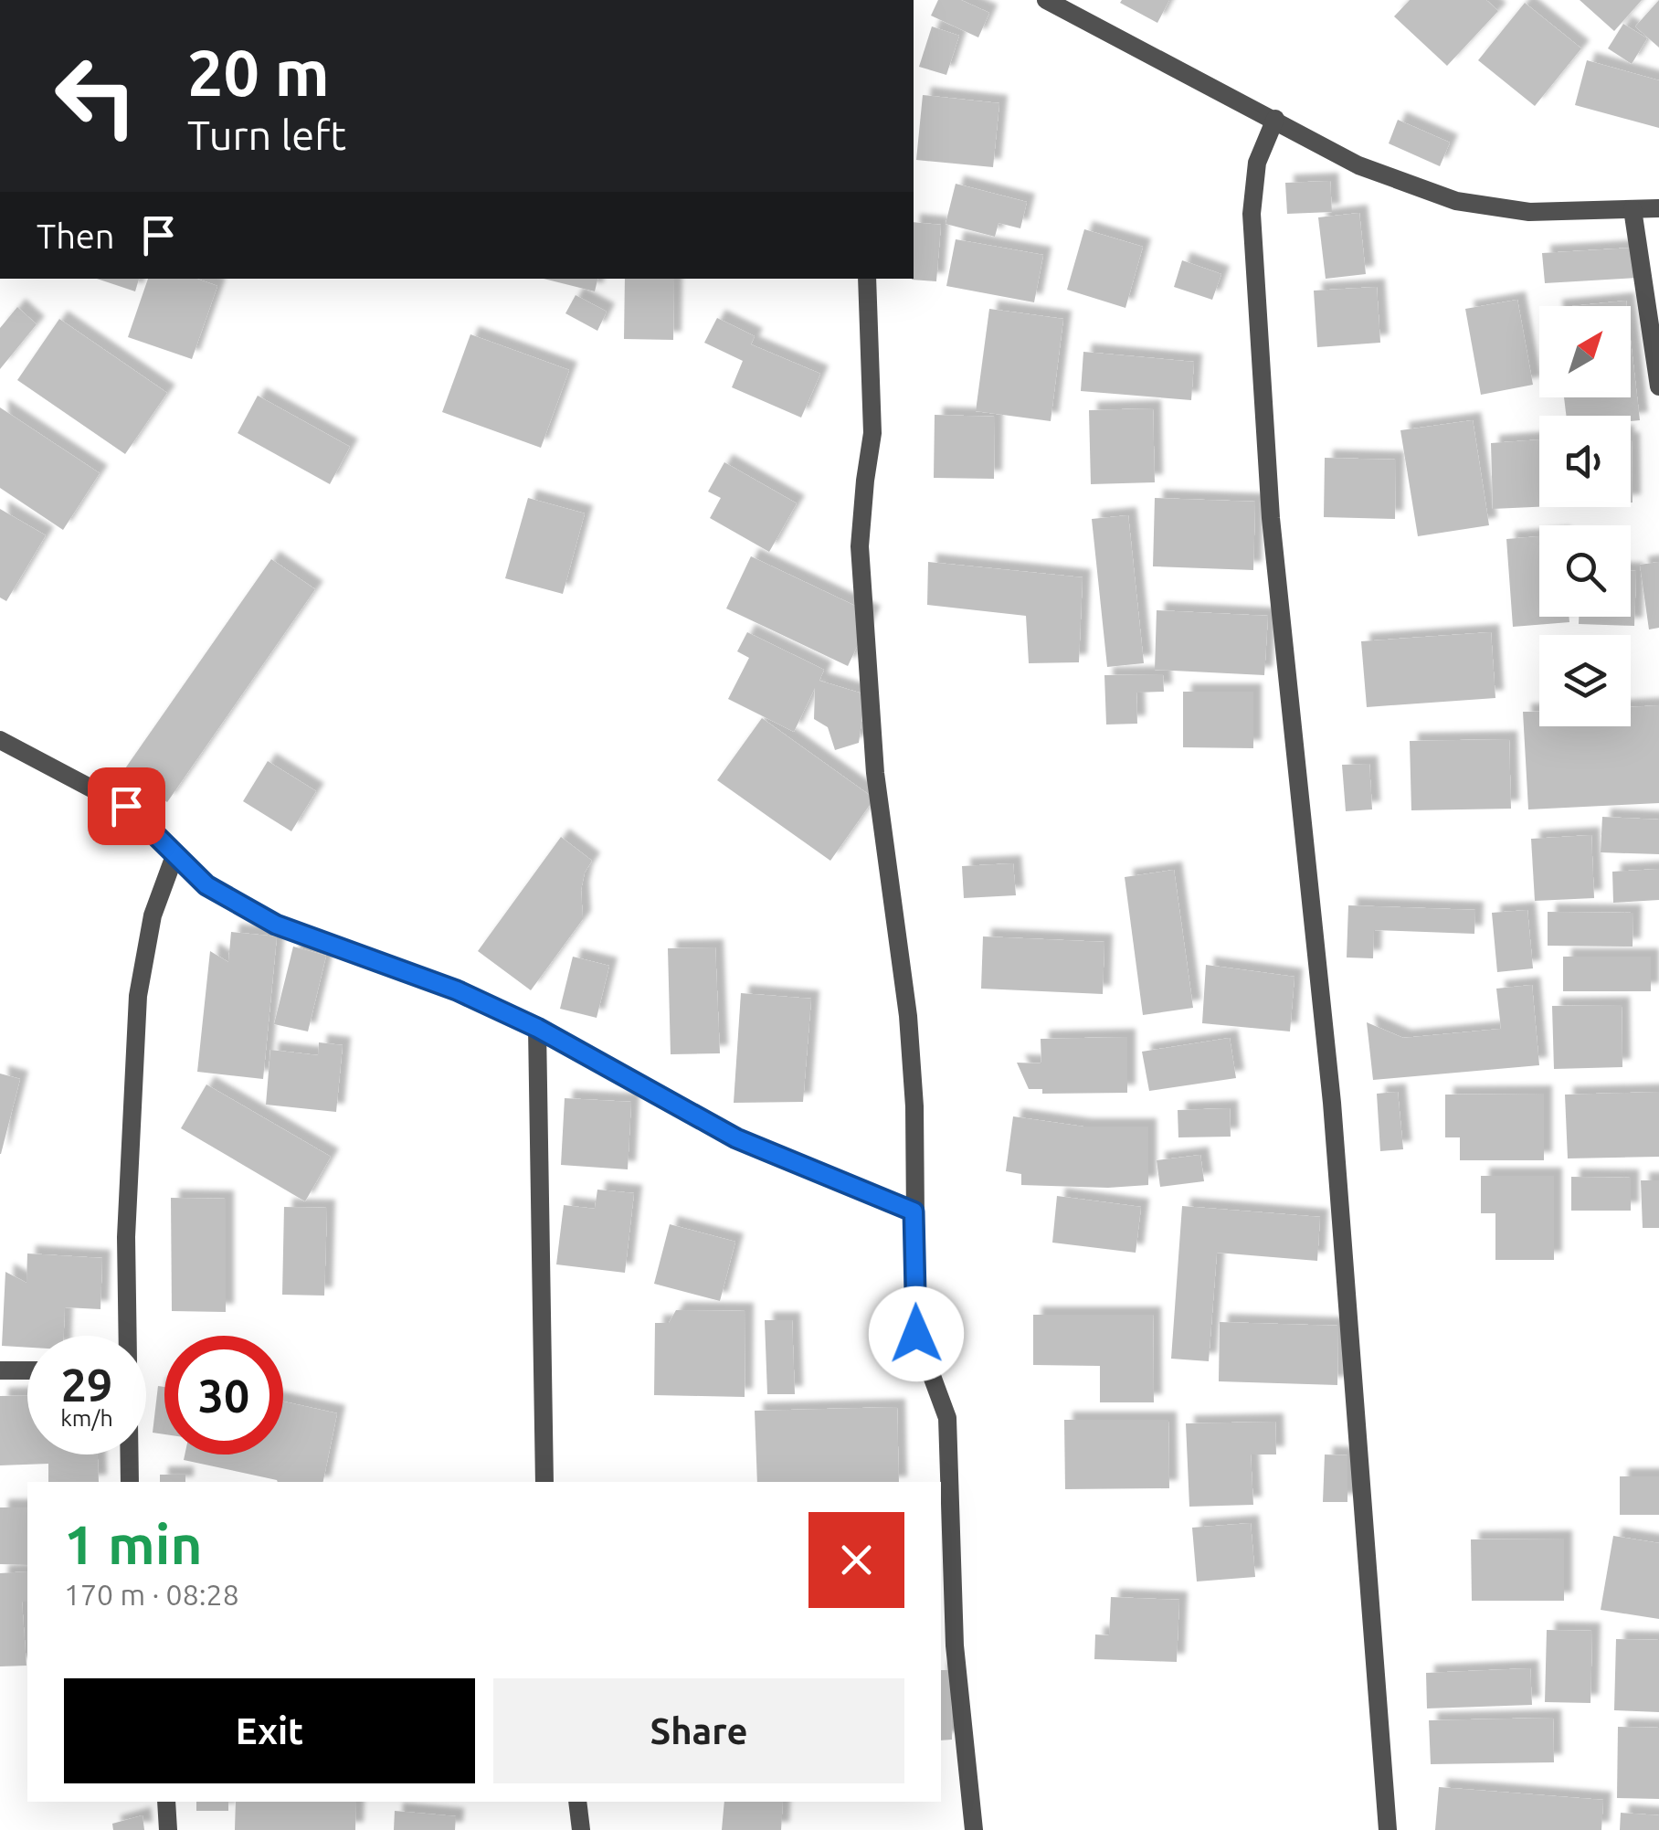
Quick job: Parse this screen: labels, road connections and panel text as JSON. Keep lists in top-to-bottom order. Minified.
{"north":"top right","page":{"turn":["20 m","Turn left"],"then":"Then","speed":"29 km/h","limit":"30","heading":["1 min","170 m · 08:28"],"buttons":["Exit","Share"]}}
